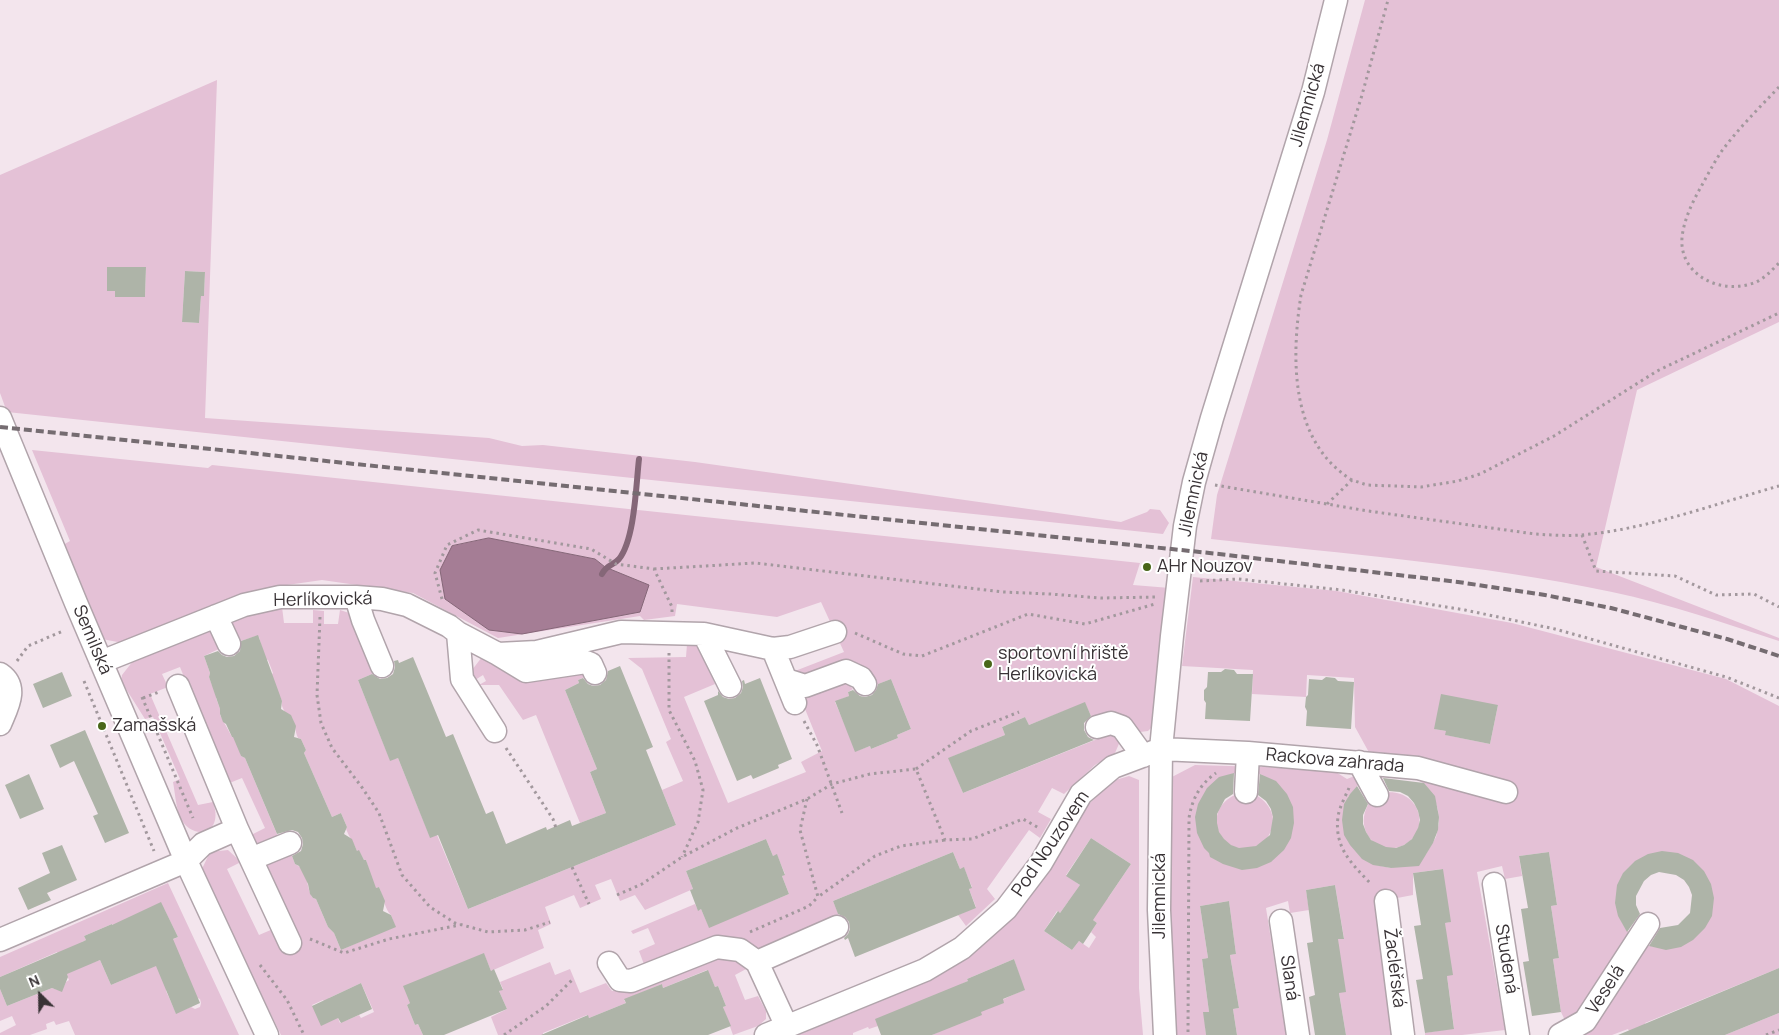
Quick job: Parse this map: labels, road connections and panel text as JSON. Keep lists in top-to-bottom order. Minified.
{"streets":{"street":["Jilemnická","Herlíkovická","Semilská","Rackova zahrada","Pod Nouzovem","Studená","Žacléřská","Slaná","Veselá"]},"crossings":[["Jilemnická","Rackova zahrada"],["Jilemnická","Pod Nouzovem"],["Herlíkovická","Semilská"],["Rackova zahrada","Pod Nouzovem"]],"places":["AHr Nouzov","sportovní hřiště Herlíkovická","Zamašská"],"north":"top left"}
